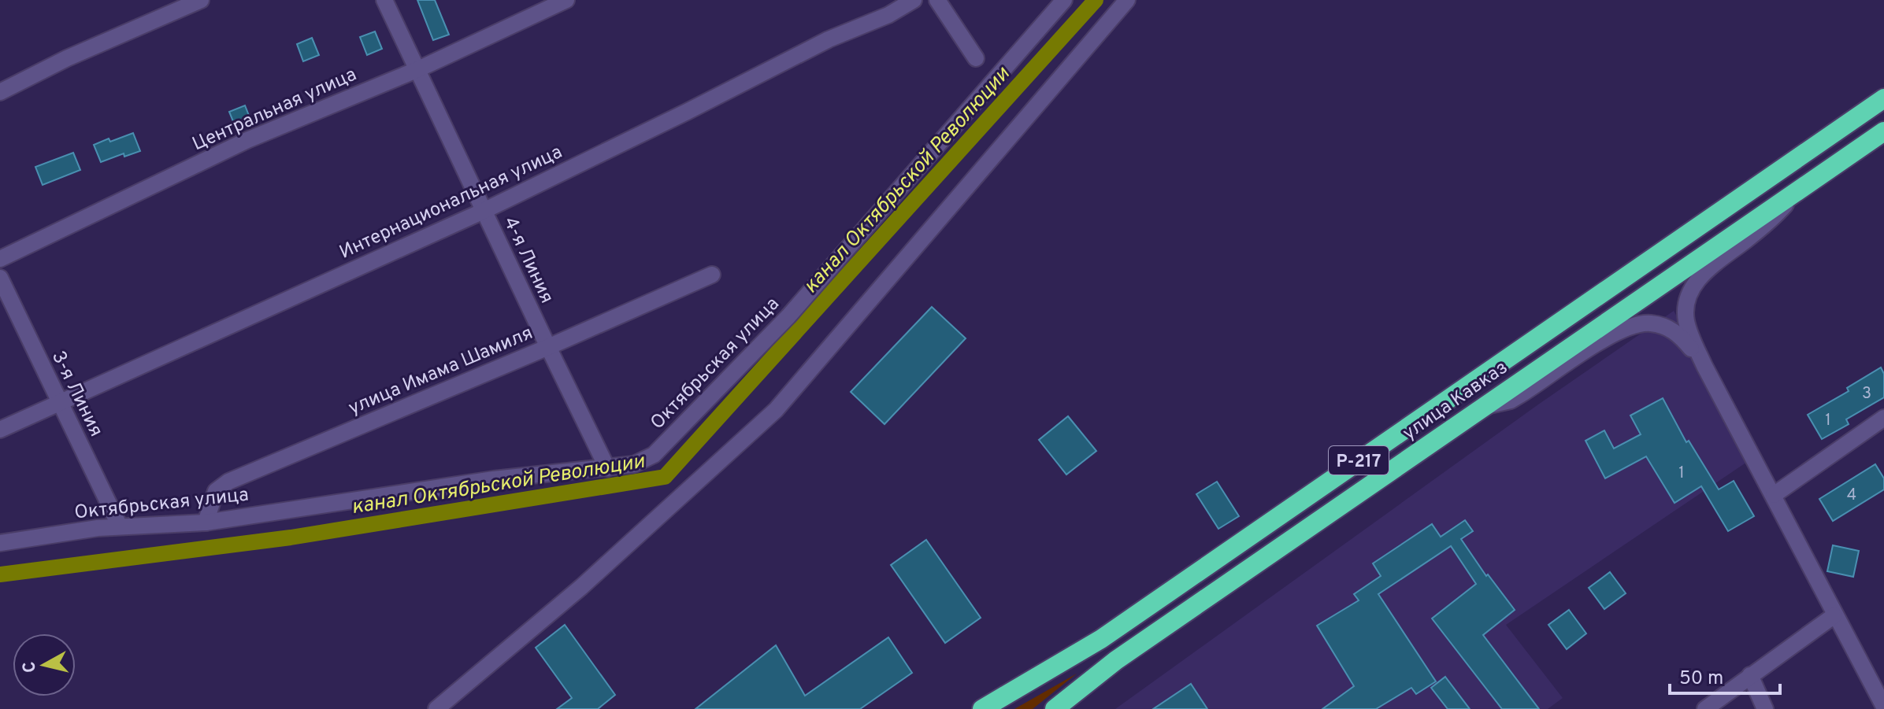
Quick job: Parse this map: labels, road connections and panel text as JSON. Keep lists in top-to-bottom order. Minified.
{"streets":{"highway":["улица Кавказ","Р-217"],"street":["Центральная улица","Интернациональная улица","4-я Линия","Октябрьская улица","улица Имама Шамиля","3-я Линия"]},"crossings":[["Центральная улица","4-я Линия"],["Интернациональная улица","4-я Линия"],["Интернациональная улица","3-я Линия"],["4-я Линия","Октябрьская улица"],["4-я Линия","улица Имама Шамиля"],["Октябрьская улица","улица Имама Шамиля"],["Октябрьская улица","3-я Линия"]],"water":["канал Октябрьской Революции"],"house_numbers":["3","1","1","4"],"scale_bar":"50 m","north":"left"}
